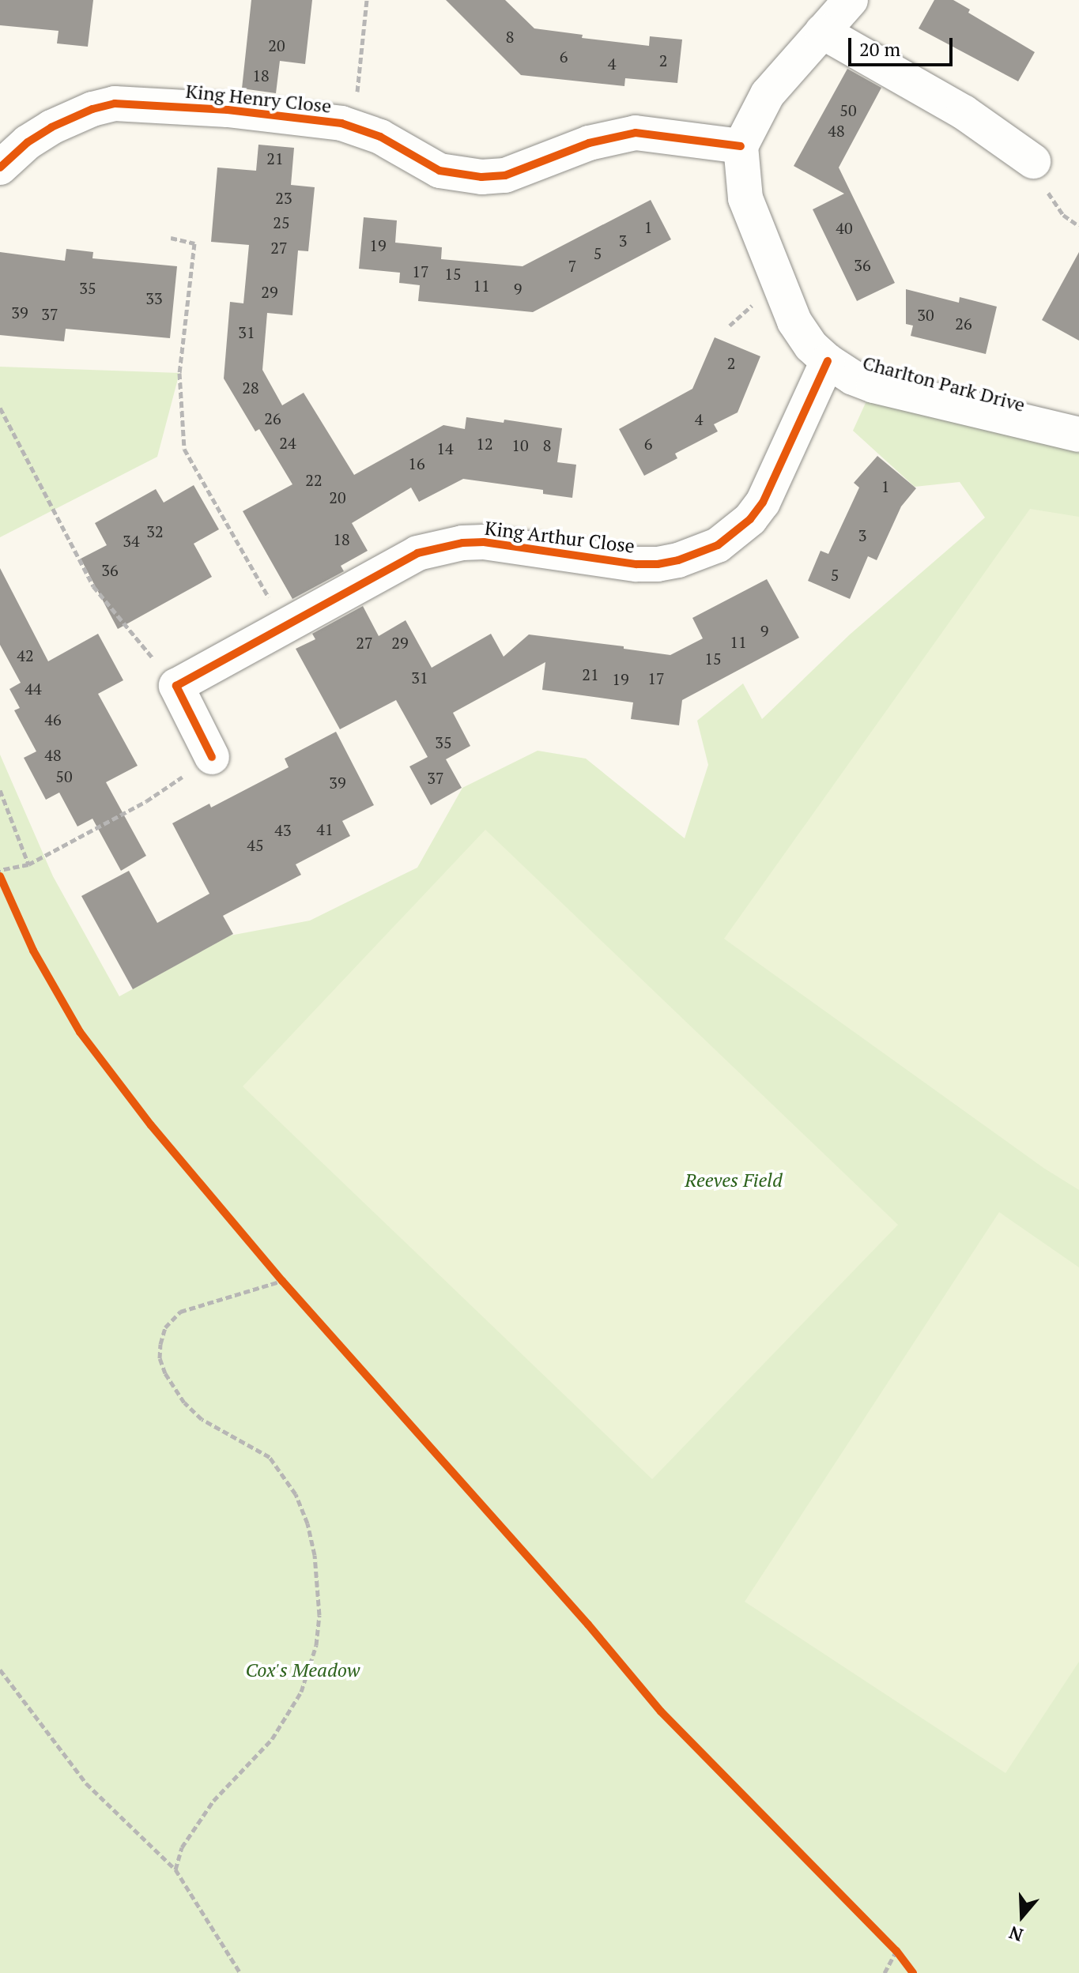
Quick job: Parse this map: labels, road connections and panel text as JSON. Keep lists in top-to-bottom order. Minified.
{"streets":{"street":["King Henry Close","Charlton Park Drive","King Arthur Close"]},"crossings":[["King Henry Close","Charlton Park Drive"],["Charlton Park Drive","King Arthur Close"]],"parks":["Reeves Field","Cox's Meadow"],"house_numbers":["8","20","6","2","4","18","50","48","21","23","25","1","40","3","19","27","5","36","7","17","15","11","35","9","29","33","39","37","30","26","31","2","28","26","4","24","12","6","10","8","14","16","22","1","20","32","3","18","34","36","5","9","11","27","29","42","15","21","31","17","19","44","46","35","48","50","37","39","41","43","45"],"scale_bar":"20 m","north":"bottom"}
